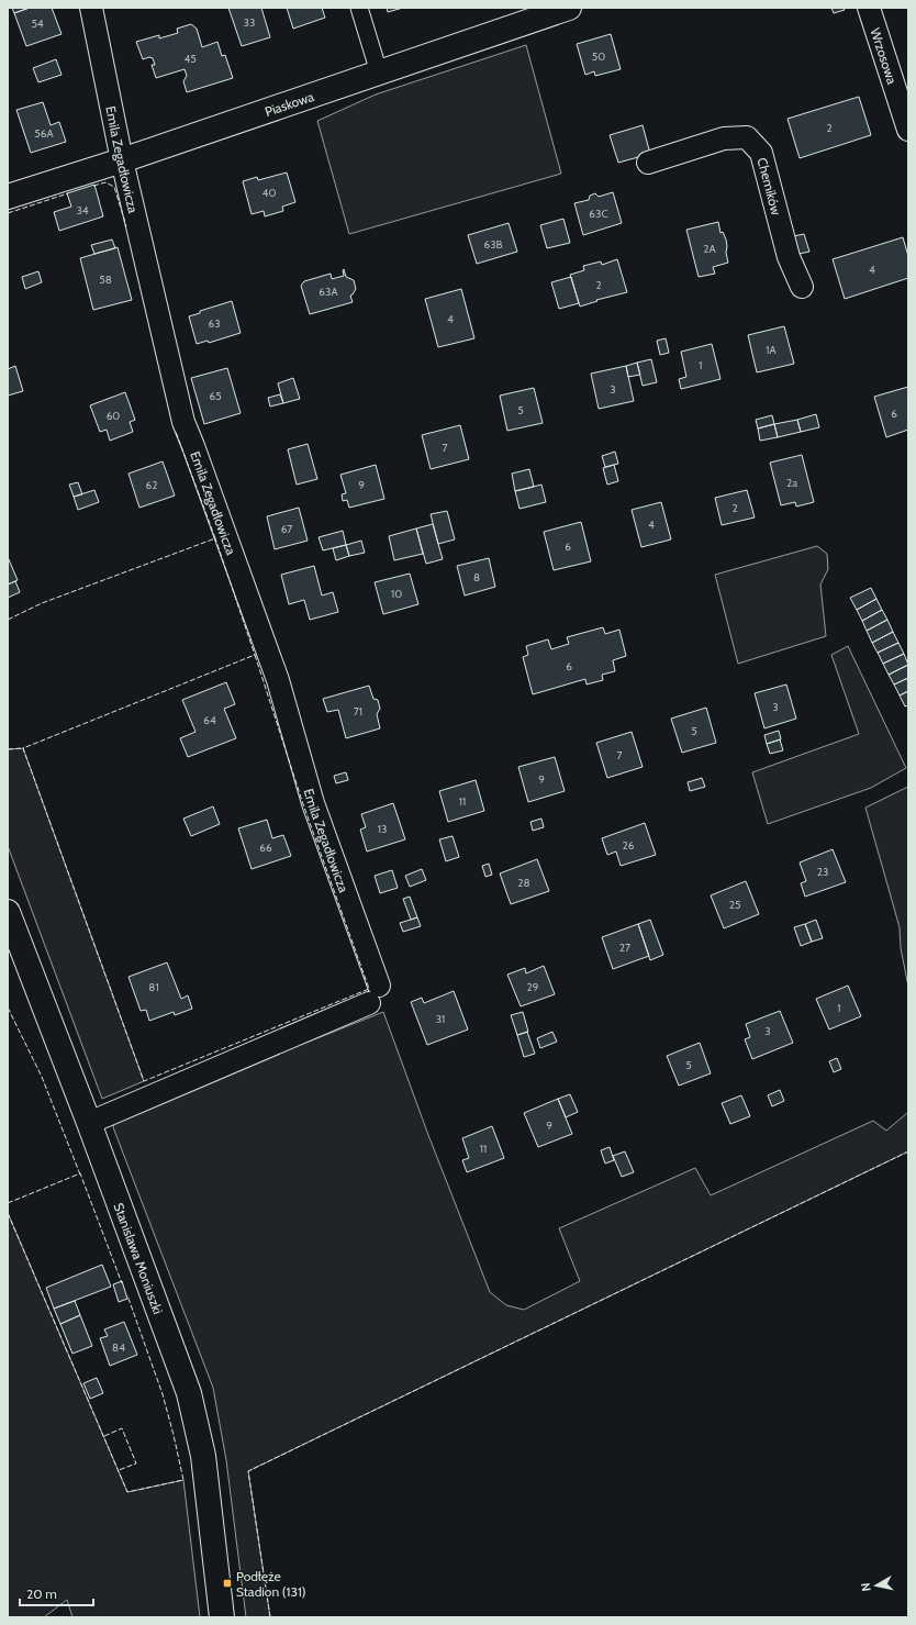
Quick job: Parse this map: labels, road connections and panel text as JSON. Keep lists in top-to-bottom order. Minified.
{"streets":{"street":["Wrzosowa","Piaskowa","Emila Zegadłowicza","Chemików","Stanisława Moniuszki"]},"crossings":[["Piaskowa","Emila Zegadłowicza"],["Emila Zegadłowicza","Stanisława Moniuszki"]],"places":{"transit":["Podłęże Stadion (131)"]},"house_numbers":["33","54","50","45","2","56A","40","34","63C","63B","2A","4","58","2","63A","4","63","1A","1","3","65","5","6","60","7","2a","62","9","2","4","67","6","8","10","6","3","71","64","5","7","9","11","13","26","66","23","28","25","27","81","29","1","31","3","5","9","11","84"],"scale_bar":"20 m","north":"left"}
